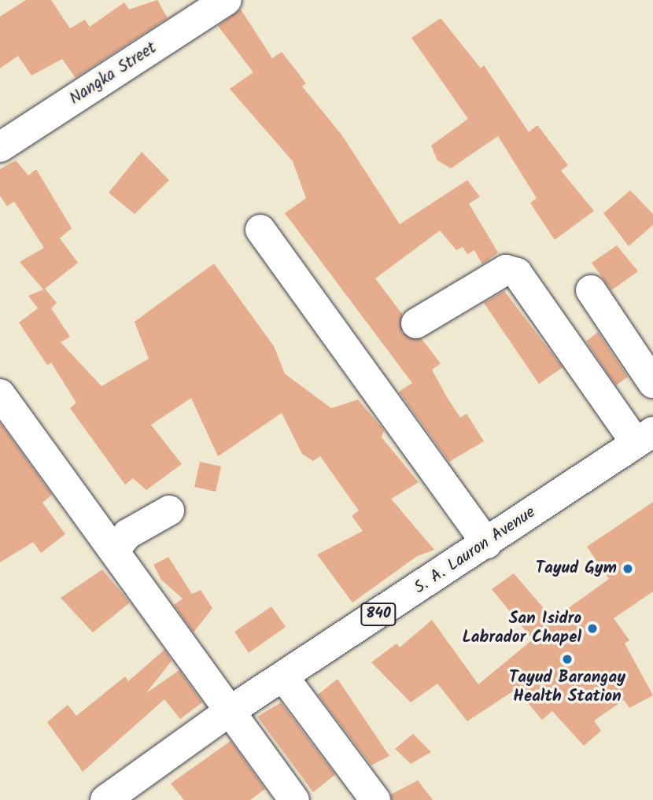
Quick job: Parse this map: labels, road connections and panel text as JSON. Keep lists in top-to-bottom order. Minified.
{"streets":{"main road":["Nangka Street","S. A. Lauron Avenue","840"]},"places":["Tayud Gym","San Isidro Labrador Chapel","Tayud Barangay Health Station"]}
